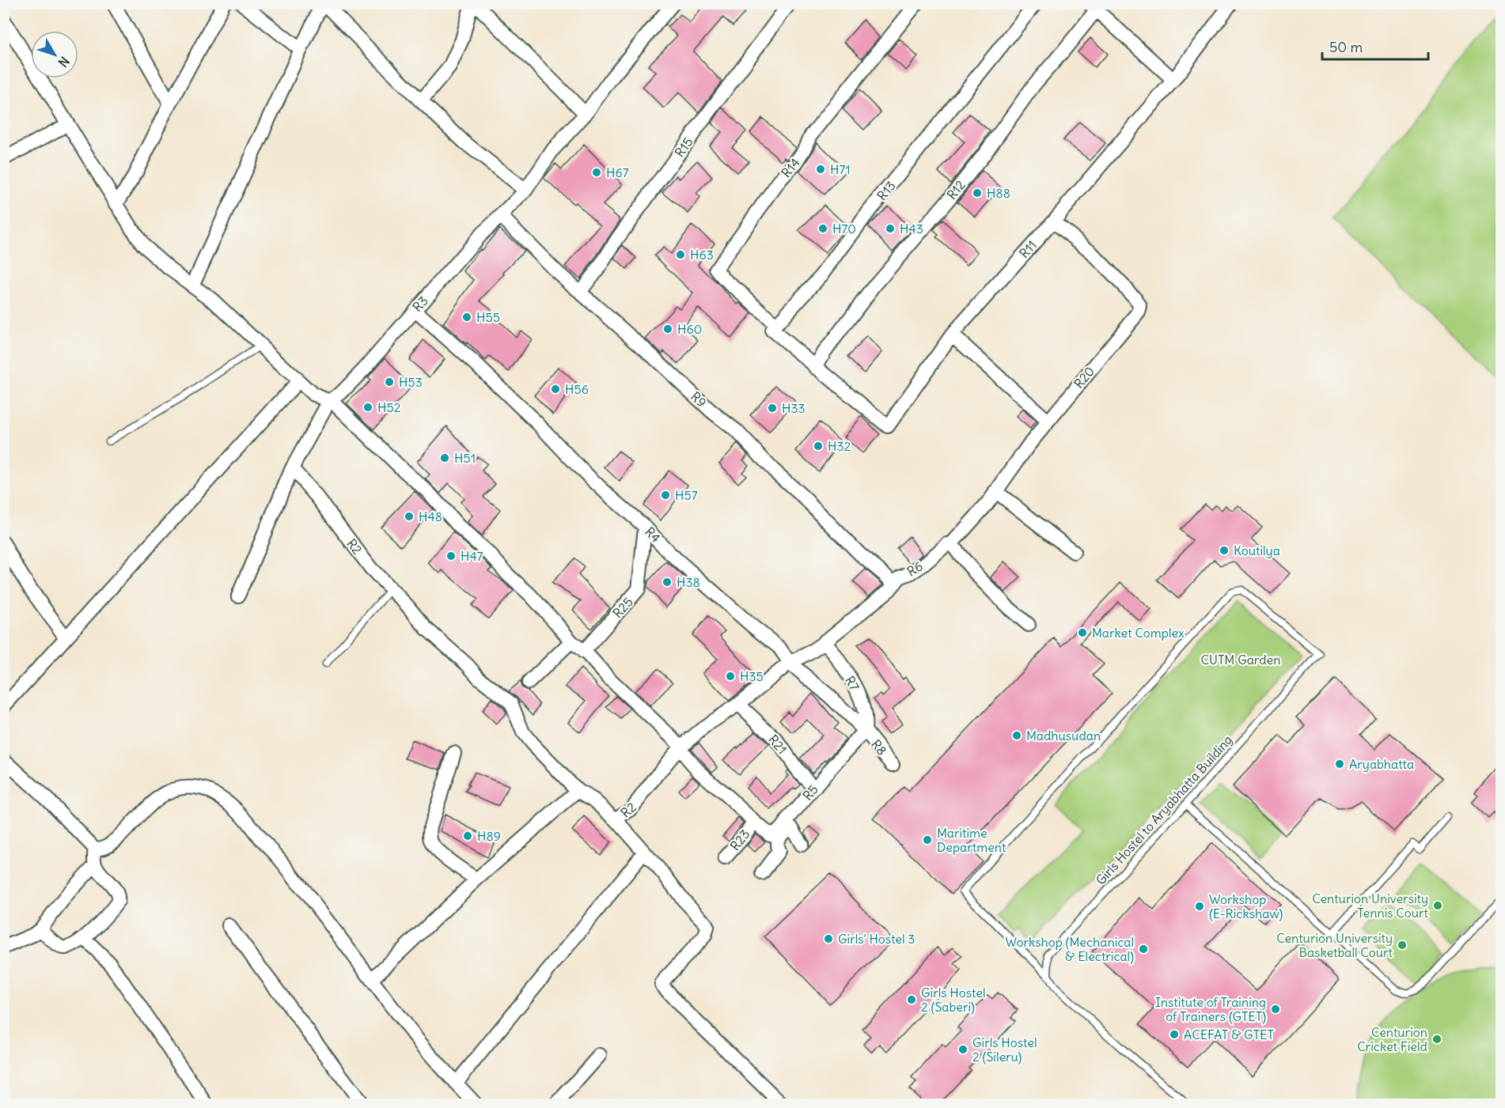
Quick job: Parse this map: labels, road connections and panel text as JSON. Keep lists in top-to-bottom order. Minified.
{"streets":{"street":["R15","R14","R12","R13","R11","R3","R20","R9","R4","R2","R6","R25","R7","R21","R8","R5","R23"],"lane":["Girls Hostel to Aryabhatta Building"]},"crossings":[["R15","R9"],["R14","R13"],["R12","R11"],["R11","R20"],["R3","R9"],["R3","R4"],["R20","R6"],["R9","R6"],["R4","R6"],["R4","R25"],["R6","R7"],["R7","R8"],["R7","R5"],["R21","R5"],["R8","R5"]],"parks":["CUTM Garden"],"places":["H71","H67","H88","H70","H43","H63","H55","H60","H53","H56","H52","H33","H32","H51","H57","H48","Koutilya","H47","H38","Market Complex","H35","Madhusudan","Aryabhatta","H89","Maritime Department","Centurion University Tennis Court","Workshop (E-Rickshaw)","Girls' Hostel 3","Centurion University Basketball Court","Workshop (Mechanical & Electrical)","Girls Hostel 2 (Saberi)","Institute of Training of Trainers (GTET)","ACEFAT & GTET","Centurion Cricket Field","Girls Hostel 2 (Sileru)"],"scale_bar":"50 m","north":"bottom right"}
